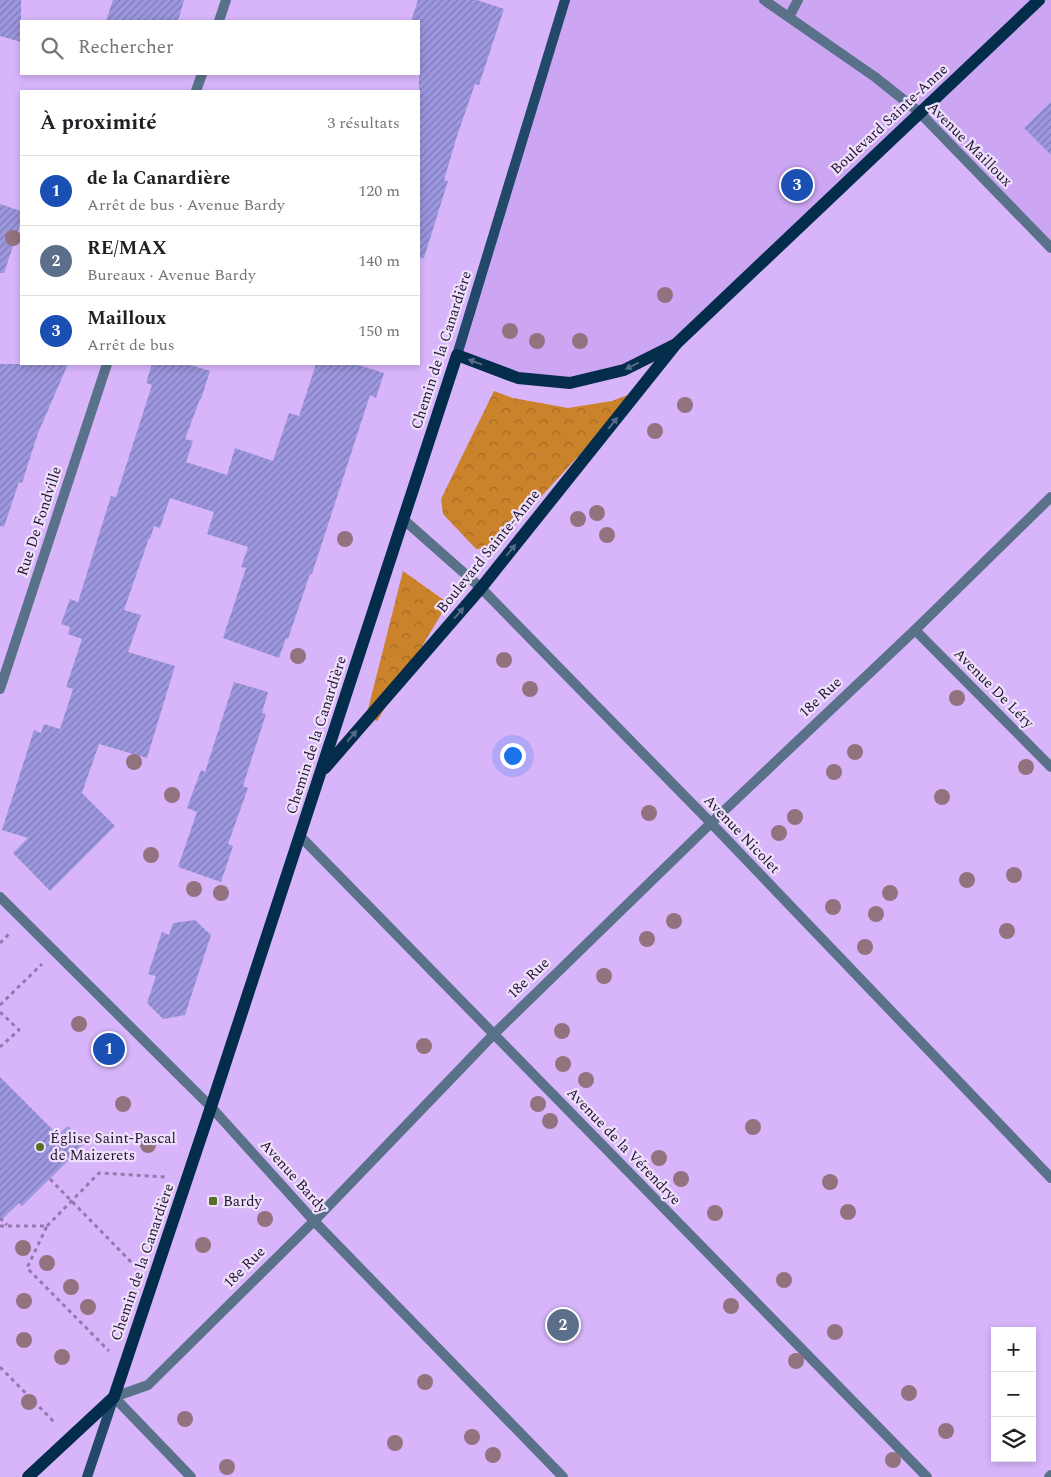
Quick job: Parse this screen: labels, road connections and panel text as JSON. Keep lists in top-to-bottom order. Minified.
{"streets":{"main road":["Boulevard Sainte-Anne","Chemin de la Canardière","18e Rue"],"street":["Avenue Mailloux","Rue De Fondville","Avenue De Léry","Avenue Nicolet","Avenue de la Vérendrye","Avenue Bardy"]},"crossings":[["Boulevard Sainte-Anne","Avenue Mailloux"],["Boulevard Sainte-Anne","Chemin de la Canardière"],["Boulevard Sainte-Anne","Avenue Nicolet"],["Chemin de la Canardière","18e Rue"],["Chemin de la Canardière","Avenue Nicolet"],["Chemin de la Canardière","Avenue de la Vérendrye"],["Chemin de la Canardière","Avenue Bardy"],["Avenue De Léry","18e Rue"],["18e Rue","Avenue Nicolet"],["18e Rue","Avenue de la Vérendrye"],["18e Rue","Avenue Bardy"]],"places":{"other":["Église Saint-Pascal de Maizerets"],"transit":["Bardy"]},"page":{"search":"Rechercher","heading":["À proximité","3 résultats"],"list":[{"mark":"1","name":"de la Canardière","note":"Arrêt de bus · Avenue Bardy","value":"120 m"},{"mark":"2","name":"RE/MAX","note":"Bureaux · Avenue Bardy","value":"140 m"},{"mark":"3","name":"Mailloux","note":"Arrêt de bus","value":"150 m"}],"pins":["3","1","2"],"map_buttons":["+","−"]}}
